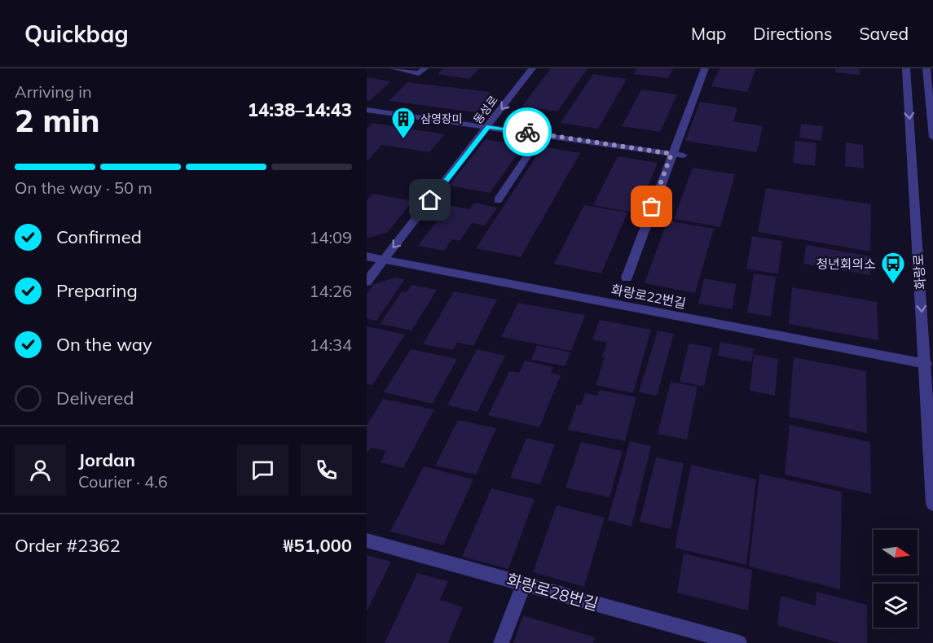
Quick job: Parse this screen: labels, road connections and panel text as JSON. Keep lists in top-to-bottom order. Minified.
{"streets":{"street":["동성로","화랑로","화랑로22번길","화랑로28번길"]},"crossings":[["동성로","화랑로22번길"],["화랑로","화랑로22번길"]],"one_way":["화랑로"],"places":{"building":["삼영장미"],"bus stop":["청년회의소"]},"north":"right","page":{"header":"Quickbag","nav":["Map","Directions","Saved"],"heading":["2 min","Arriving in","14:38–14:43"],"panel":["Jordan","Courier · 4.6","Order #2362","₩51,000"],"bar":"On the way · 50 m","list":[["Confirmed","14:09"],["Preparing","14:26"],["On the way","14:34"],"Delivered"]}}
